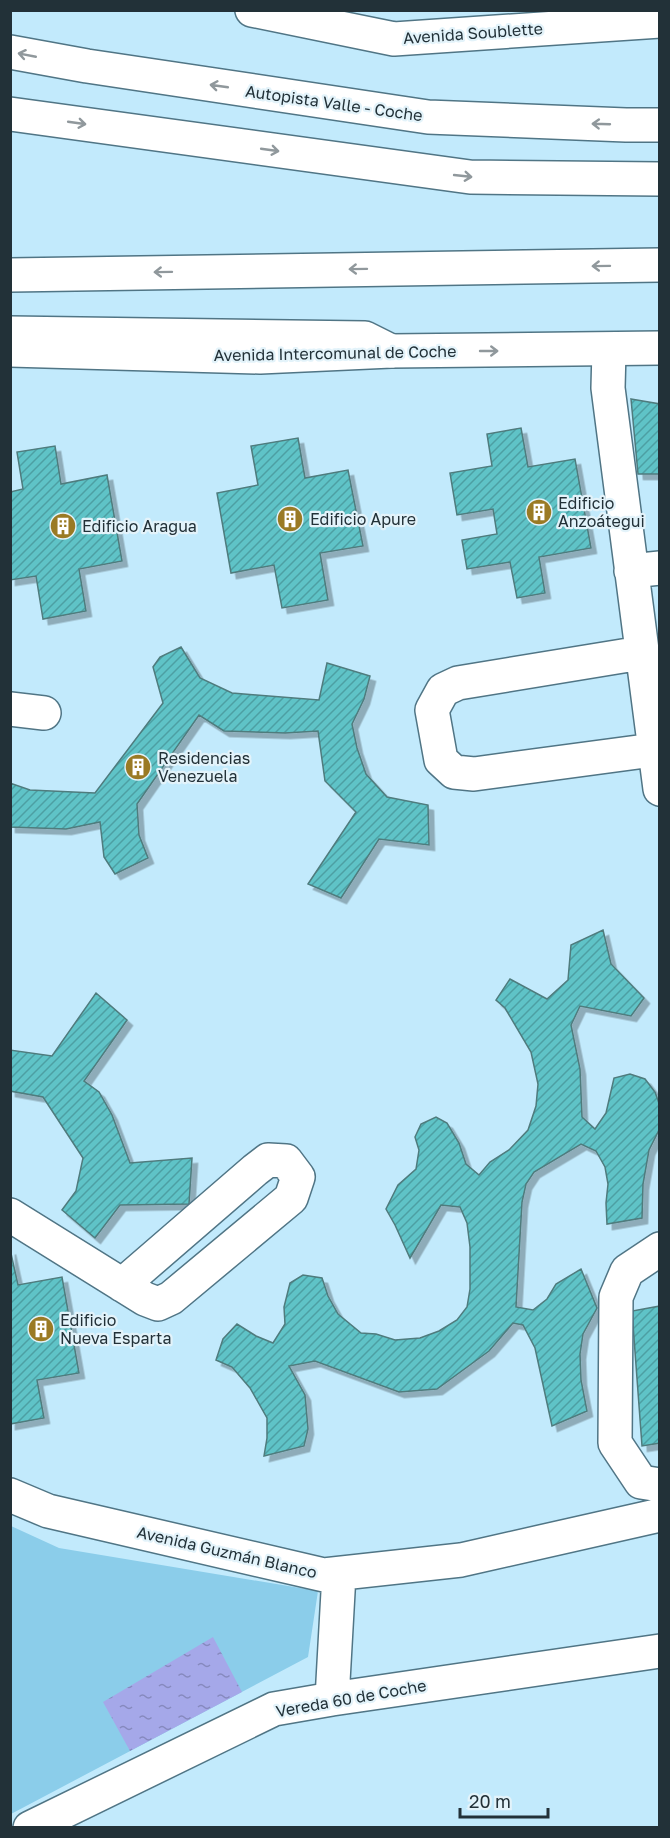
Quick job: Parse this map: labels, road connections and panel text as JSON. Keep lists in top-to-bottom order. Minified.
{"streets":{"main road":["Avenida Soublette","Autopista Valle - Coche","Avenida Intercomunal de Coche","Avenida Guzmán Blanco","Vereda 60 de Coche"]},"places":{"building":["Edificio Anzoátegui","Edificio Apure","Edificio Aragua","Residencias Venezuela","Edificio Nueva Esparta"]},"scale_bar":"20 m"}
